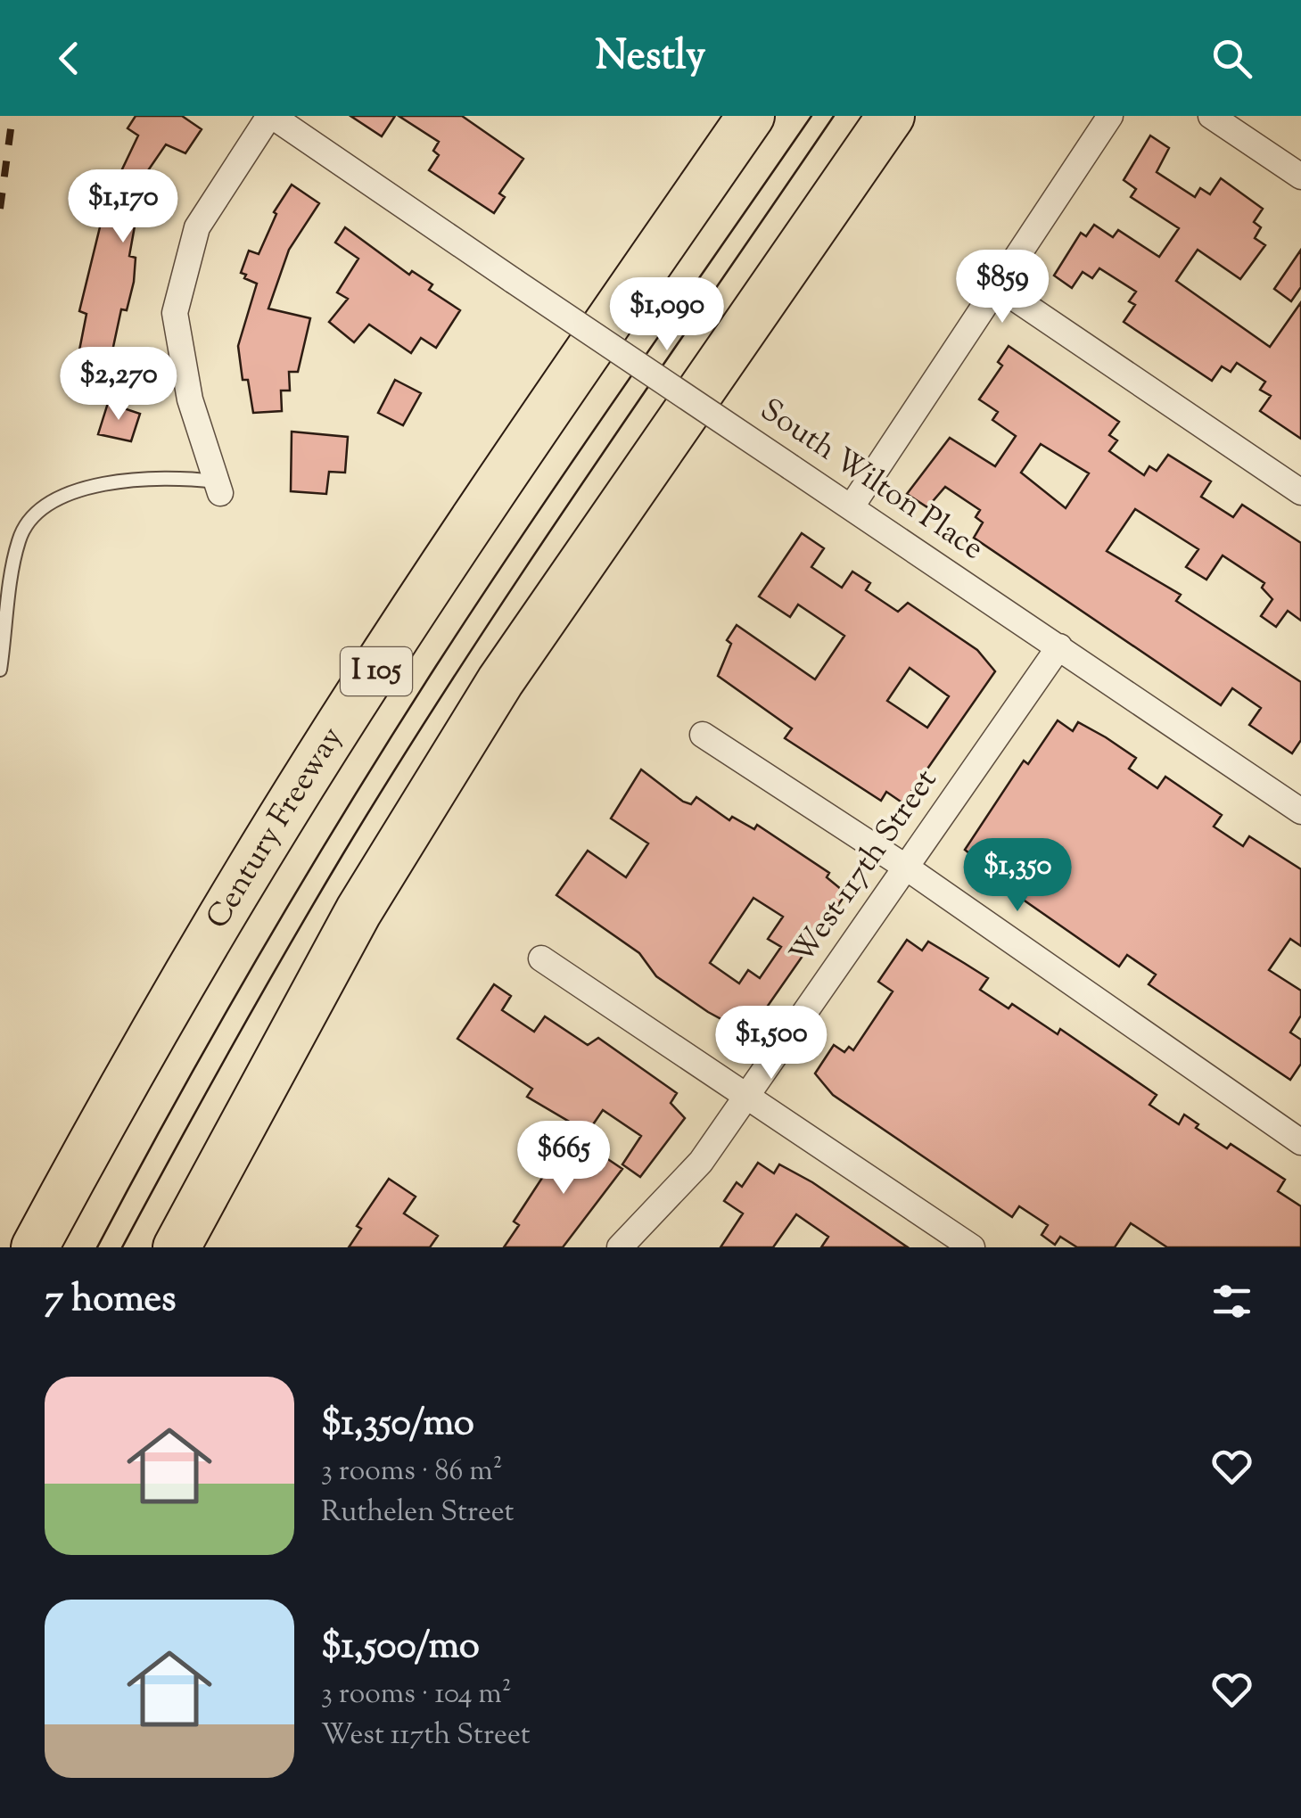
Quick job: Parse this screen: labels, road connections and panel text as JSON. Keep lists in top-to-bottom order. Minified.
{"streets":{"highway":["I 105","Century Freeway"],"street":["South Wilton Place","West 117th Street"]},"crossings":[["South Wilton Place","West 117th Street"]],"page":{"header":"Nestly","price":["$1,170","$859","$1,090","$2,270","$1,350","$1,500","$665"],"heading":"7 homes","list":[{"name":"$1,350/mo","note":"3 rooms · 86 m² · Ruthelen Street"},{"name":"$1,500/mo","note":"3 rooms · 104 m² · West 117th Street"}]}}
